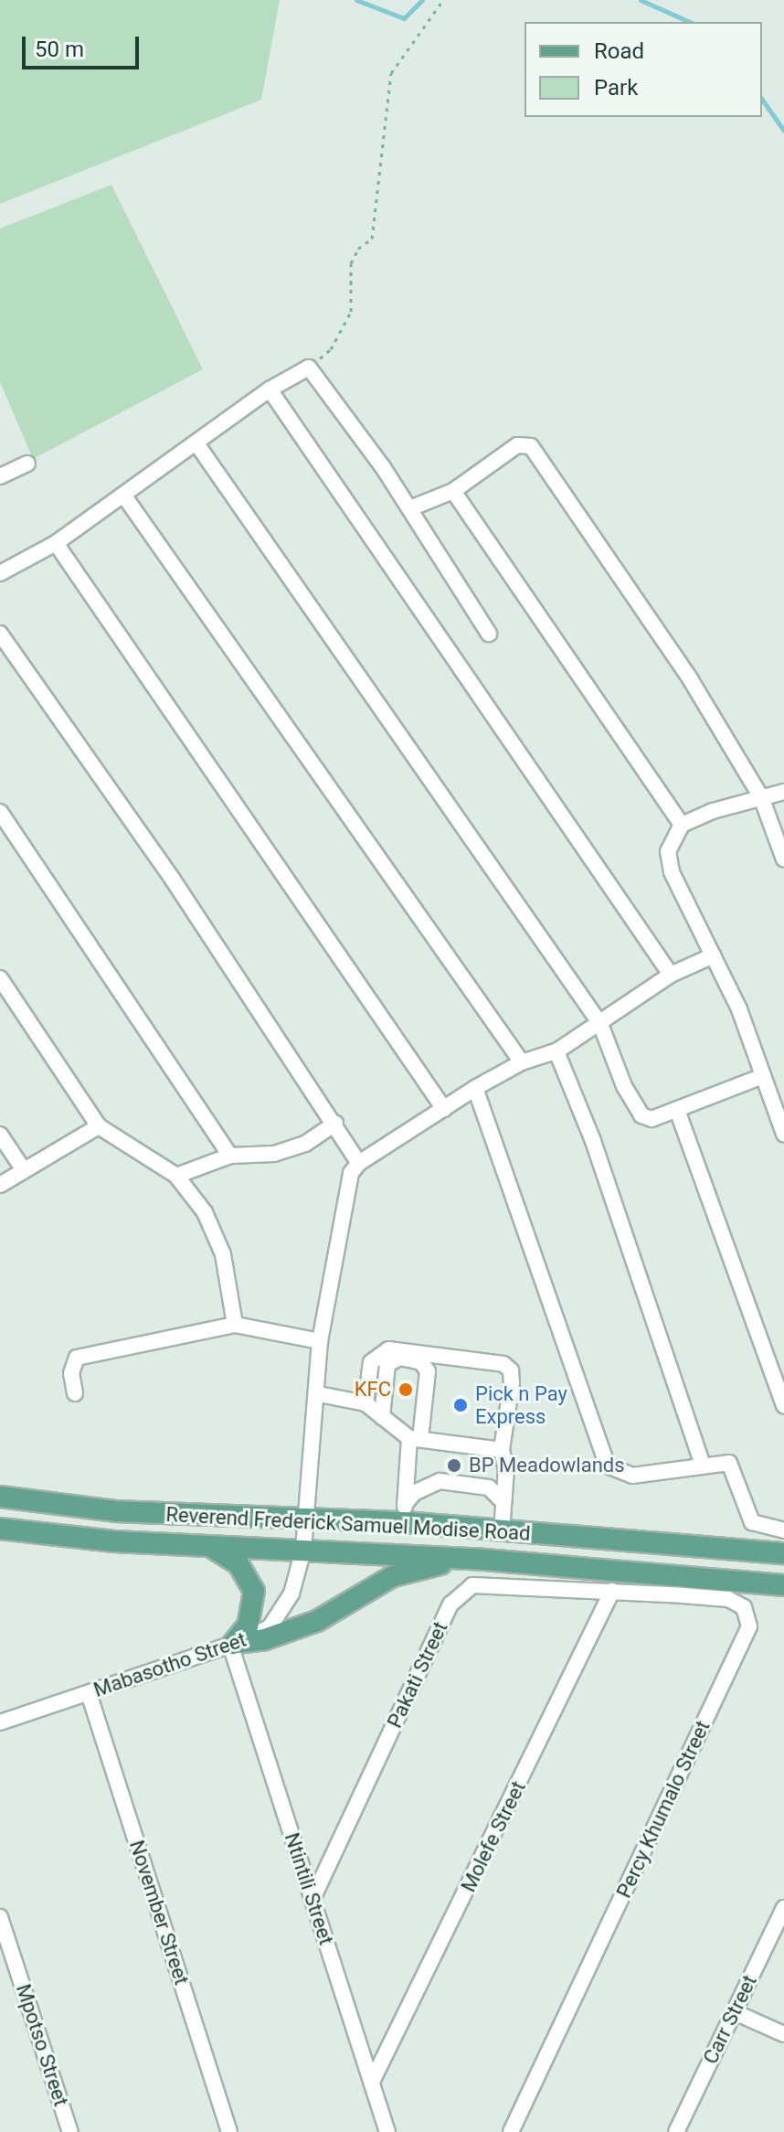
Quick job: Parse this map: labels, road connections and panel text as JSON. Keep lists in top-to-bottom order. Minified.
{"streets":{"main road":["Reverend Frederick Samuel Modise Road"],"street":["Mabasotho Street","Pakati Street","Percy Khumalo Street","Molefe Street","Ntintili Street","November Street","Carr Street","Mpotso Street"]},"crossings":[["Reverend Frederick Samuel Modise Road","Mabasotho Street"],["Mabasotho Street","Ntintili Street"],["Mabasotho Street","November Street"],["Pakati Street","Percy Khumalo Street"],["Pakati Street","Molefe Street"],["Pakati Street","Ntintili Street"],["Percy Khumalo Street","Molefe Street"],["Molefe Street","Ntintili Street"]],"places":["KFC","Pick n Pay Express","BP Meadowlands"],"legend":["Road","Park"],"scale_bar":"50 m"}
